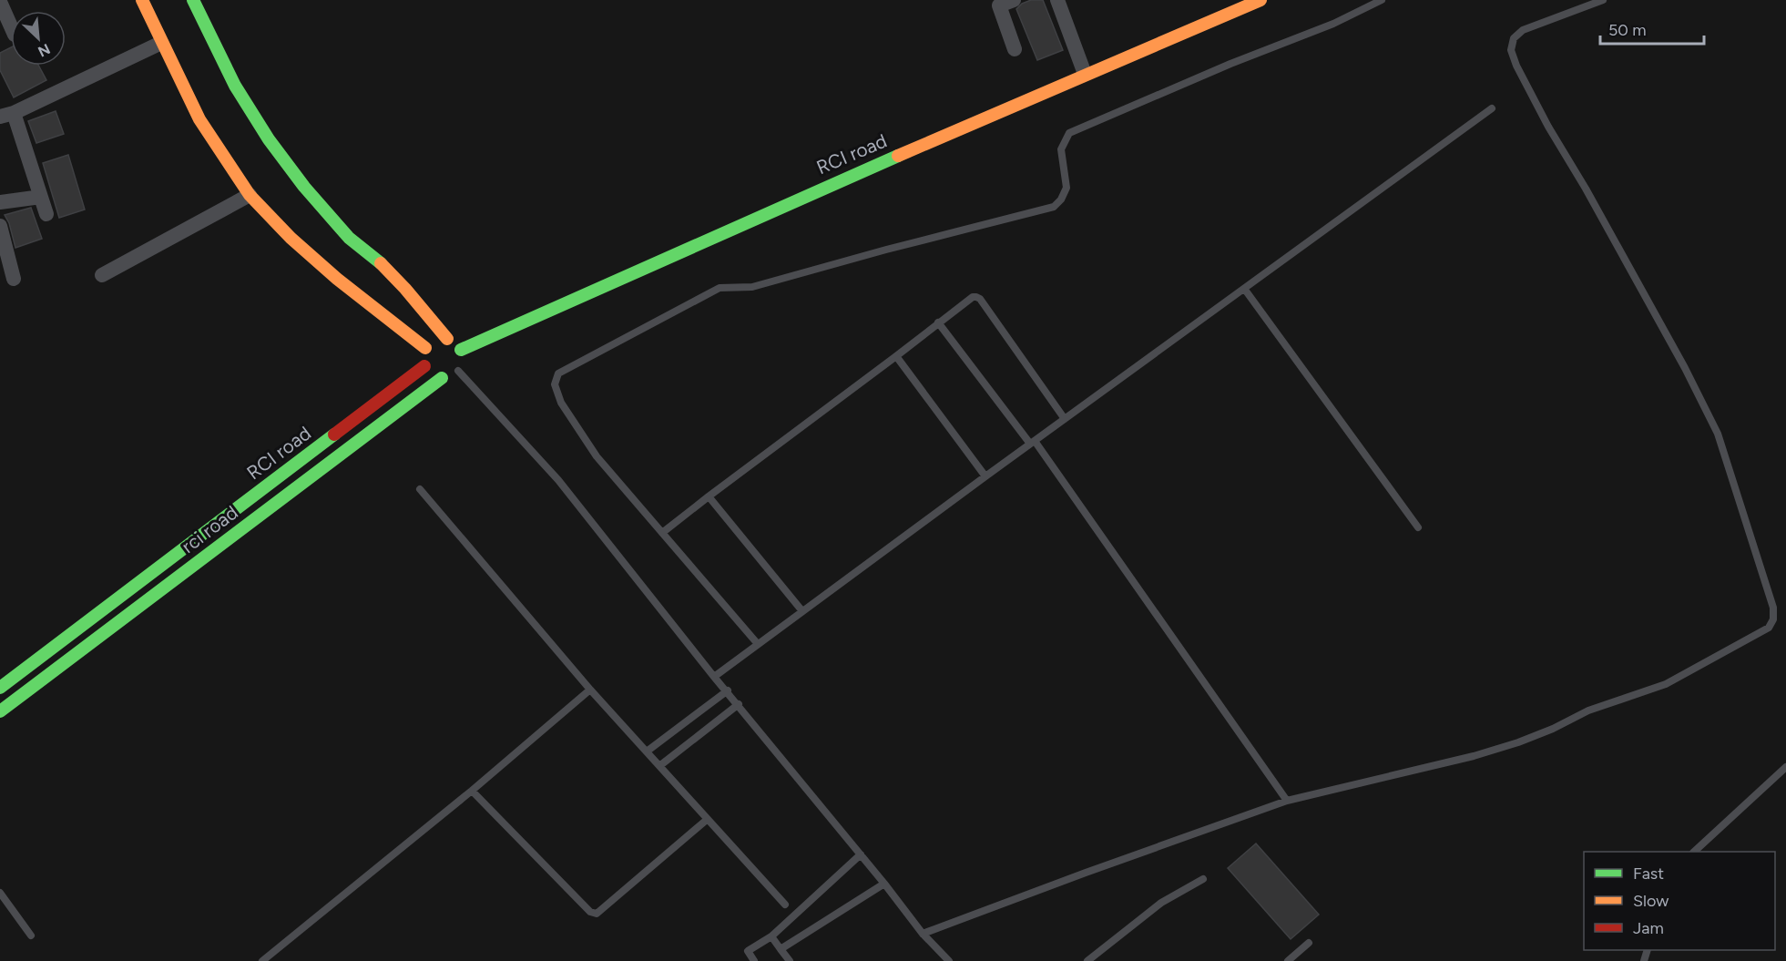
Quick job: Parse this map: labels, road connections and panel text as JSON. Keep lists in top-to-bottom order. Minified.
{"streets":{"main road":["RCI road","rci road"]},"crossings":[["RCI road","rci road"]],"legend":["Fast","Slow","Jam"],"scale_bar":"50 m","north":"bottom right"}
